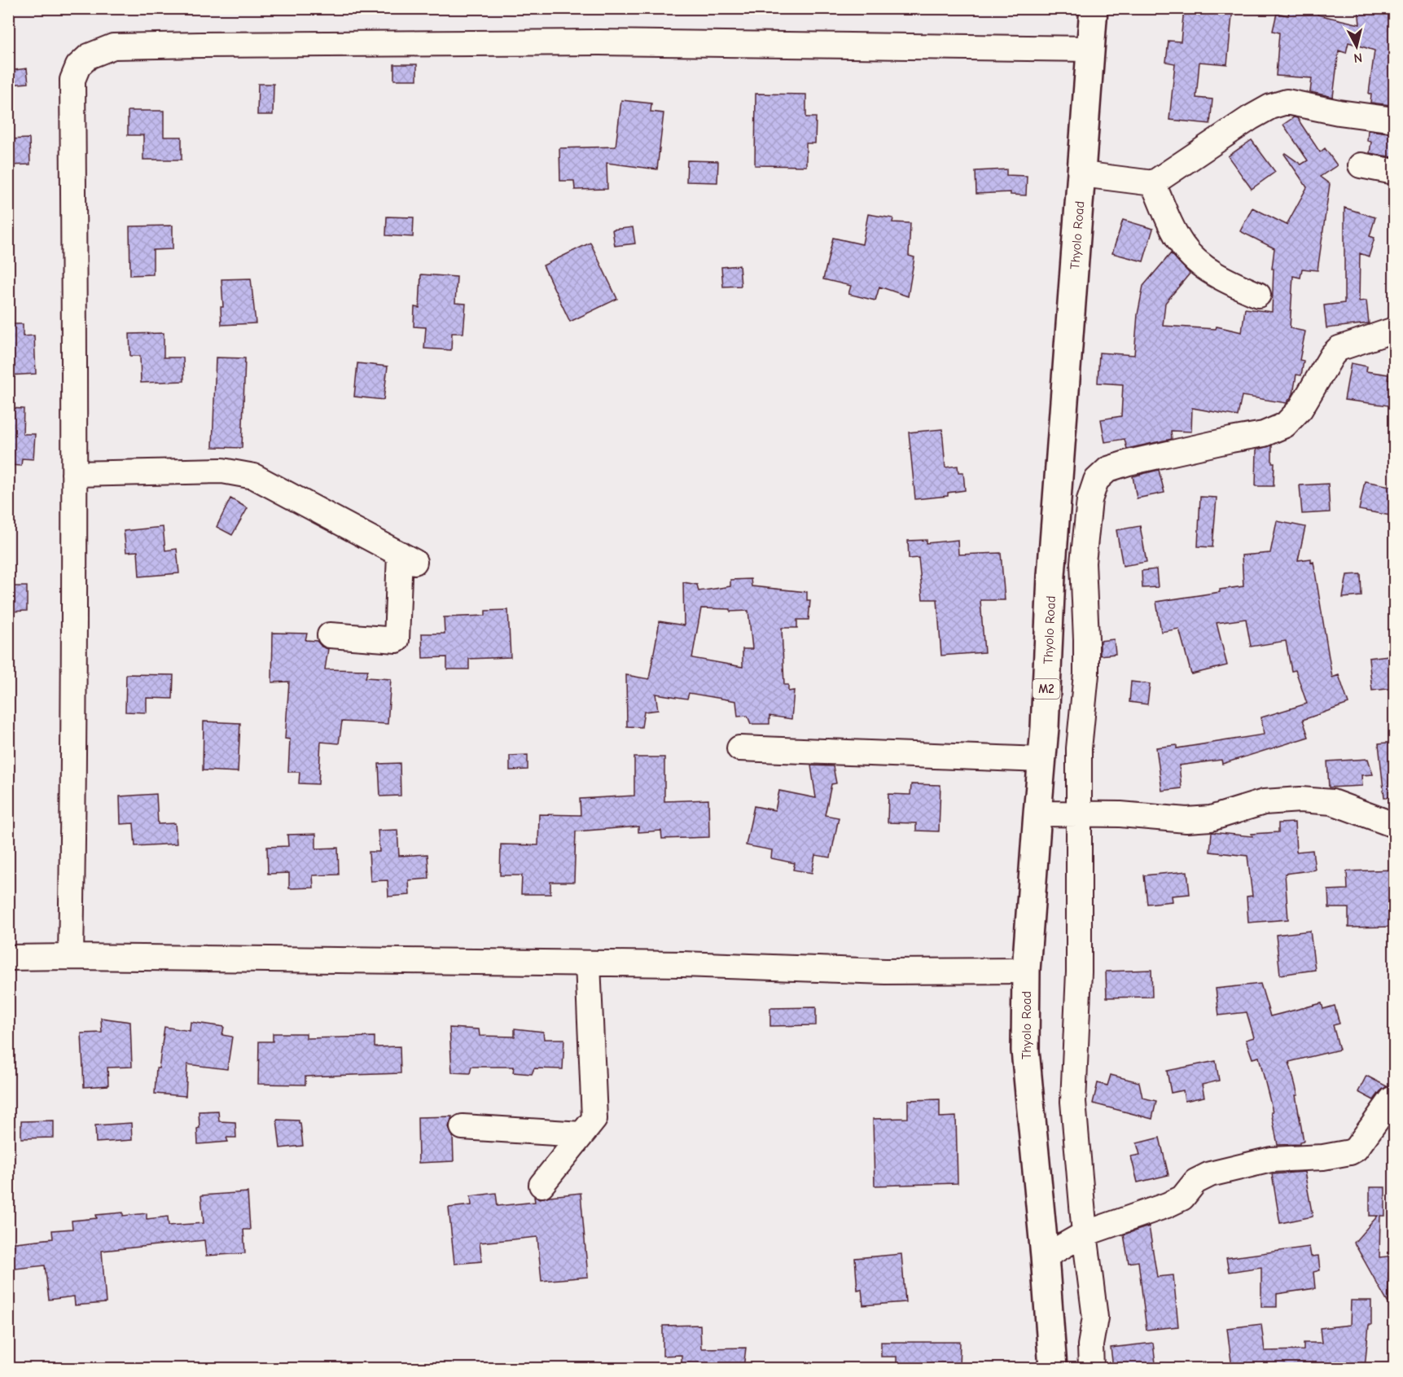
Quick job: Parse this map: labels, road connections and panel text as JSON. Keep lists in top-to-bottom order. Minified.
{"streets":{"highway":["Thyolo Road","M2"]},"north":"bottom"}
